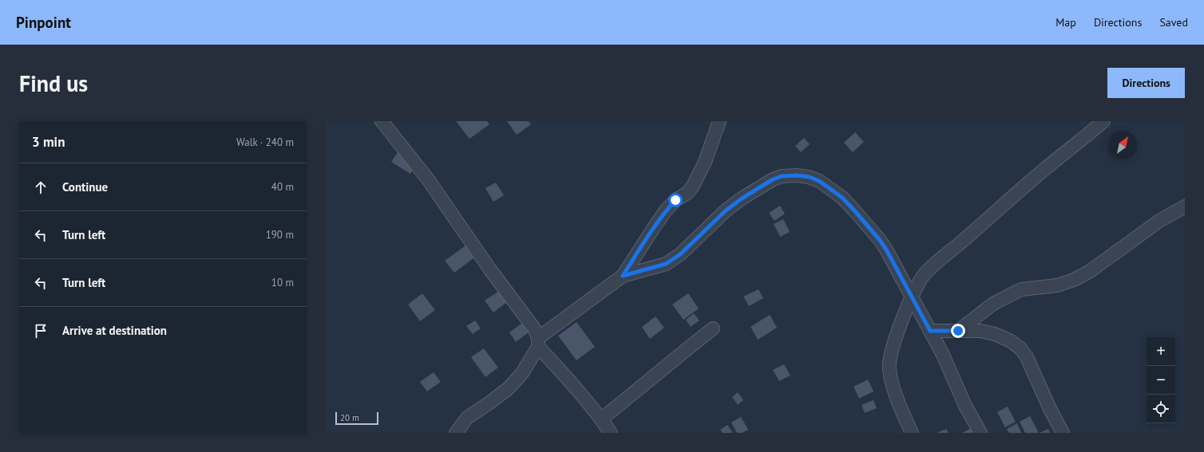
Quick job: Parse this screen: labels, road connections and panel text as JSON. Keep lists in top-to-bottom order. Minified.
{"scale_bar":"20 m","north":"top right","page":{"header":"Pinpoint","nav":["Map","Directions","Saved"],"buttons":"Directions","title":"Find us","heading":["3 min","Walk · 240 m"],"list":[["Continue","40 m"],["Turn left","190 m"],["Turn left","10 m"],"Arrive at destination"],"map_buttons":["+","−"],"scale":"20 m"}}
